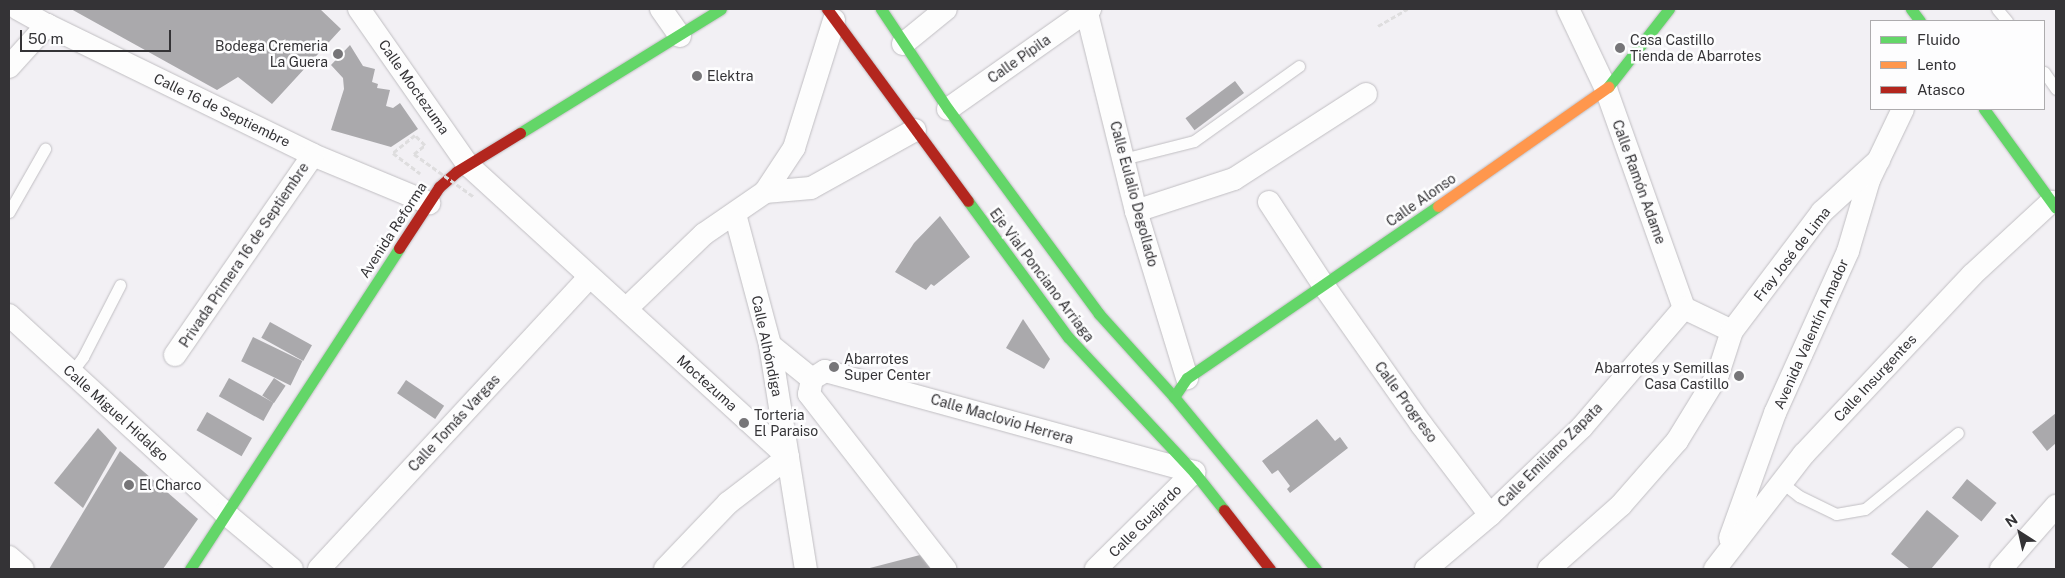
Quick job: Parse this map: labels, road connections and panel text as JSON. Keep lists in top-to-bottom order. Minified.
{"streets":{"main road":["Calle Alonso","Avenida Reforma","Eje Vial Ponciano Arriaga"],"street":["Calle Pípila","Calle Moctezuma","Calle 16 de Septiembre","Calle Ramón Adame","Calle Eulalio Degollado","Fray José de Lima","Privada Primera 16 de Septiembre","Avenida Valentín Amador","Calle Alhóndiga","Calle Insurgentes","Moctezuma","Calle Progreso","Calle Miguel Hidalgo","Calle Maclovio Herrera","Calle Tomás Vargas","Calle Emiliano Zapata","Calle Guajardo"]},"crossings":[["Calle Pípila","Calle Eulalio Degollado"],["Calle Pípila","Eje Vial Ponciano Arriaga"],["Calle Moctezuma","Avenida Reforma"],["Calle 16 de Septiembre","Avenida Reforma"],["Calle 16 de Septiembre","Privada Primera 16 de Septiembre"],["Calle Ramón Adame","Calle Alonso"],["Calle Ramón Adame","Calle Emiliano Zapata"],["Calle Eulalio Degollado","Calle Alonso"],["Calle Alonso","Eje Vial Ponciano Arriaga"],["Calle Alonso","Calle Progreso"],["Avenida Reforma","Calle Miguel Hidalgo"],["Fray José de Lima","Avenida Valentín Amador"],["Eje Vial Ponciano Arriaga","Calle Maclovio Herrera"],["Eje Vial Ponciano Arriaga","Calle Guajardo"],["Avenida Valentín Amador","Calle Insurgentes"],["Calle Alhóndiga","Moctezuma"],["Calle Progreso","Calle Emiliano Zapata"],["Calle Maclovio Herrera","Calle Guajardo"]],"places":["Casa Castillo Tienda de Abarrotes","Bodega Cremeria La Guera","Elektra","Abarrotes Super Center","Abarrotes y Semillas Casa Castillo","Torteria El Paraiso","El Charco"],"legend":["Fluido","Lento","Atasco"],"scale_bar":"50 m","north":"top left"}
